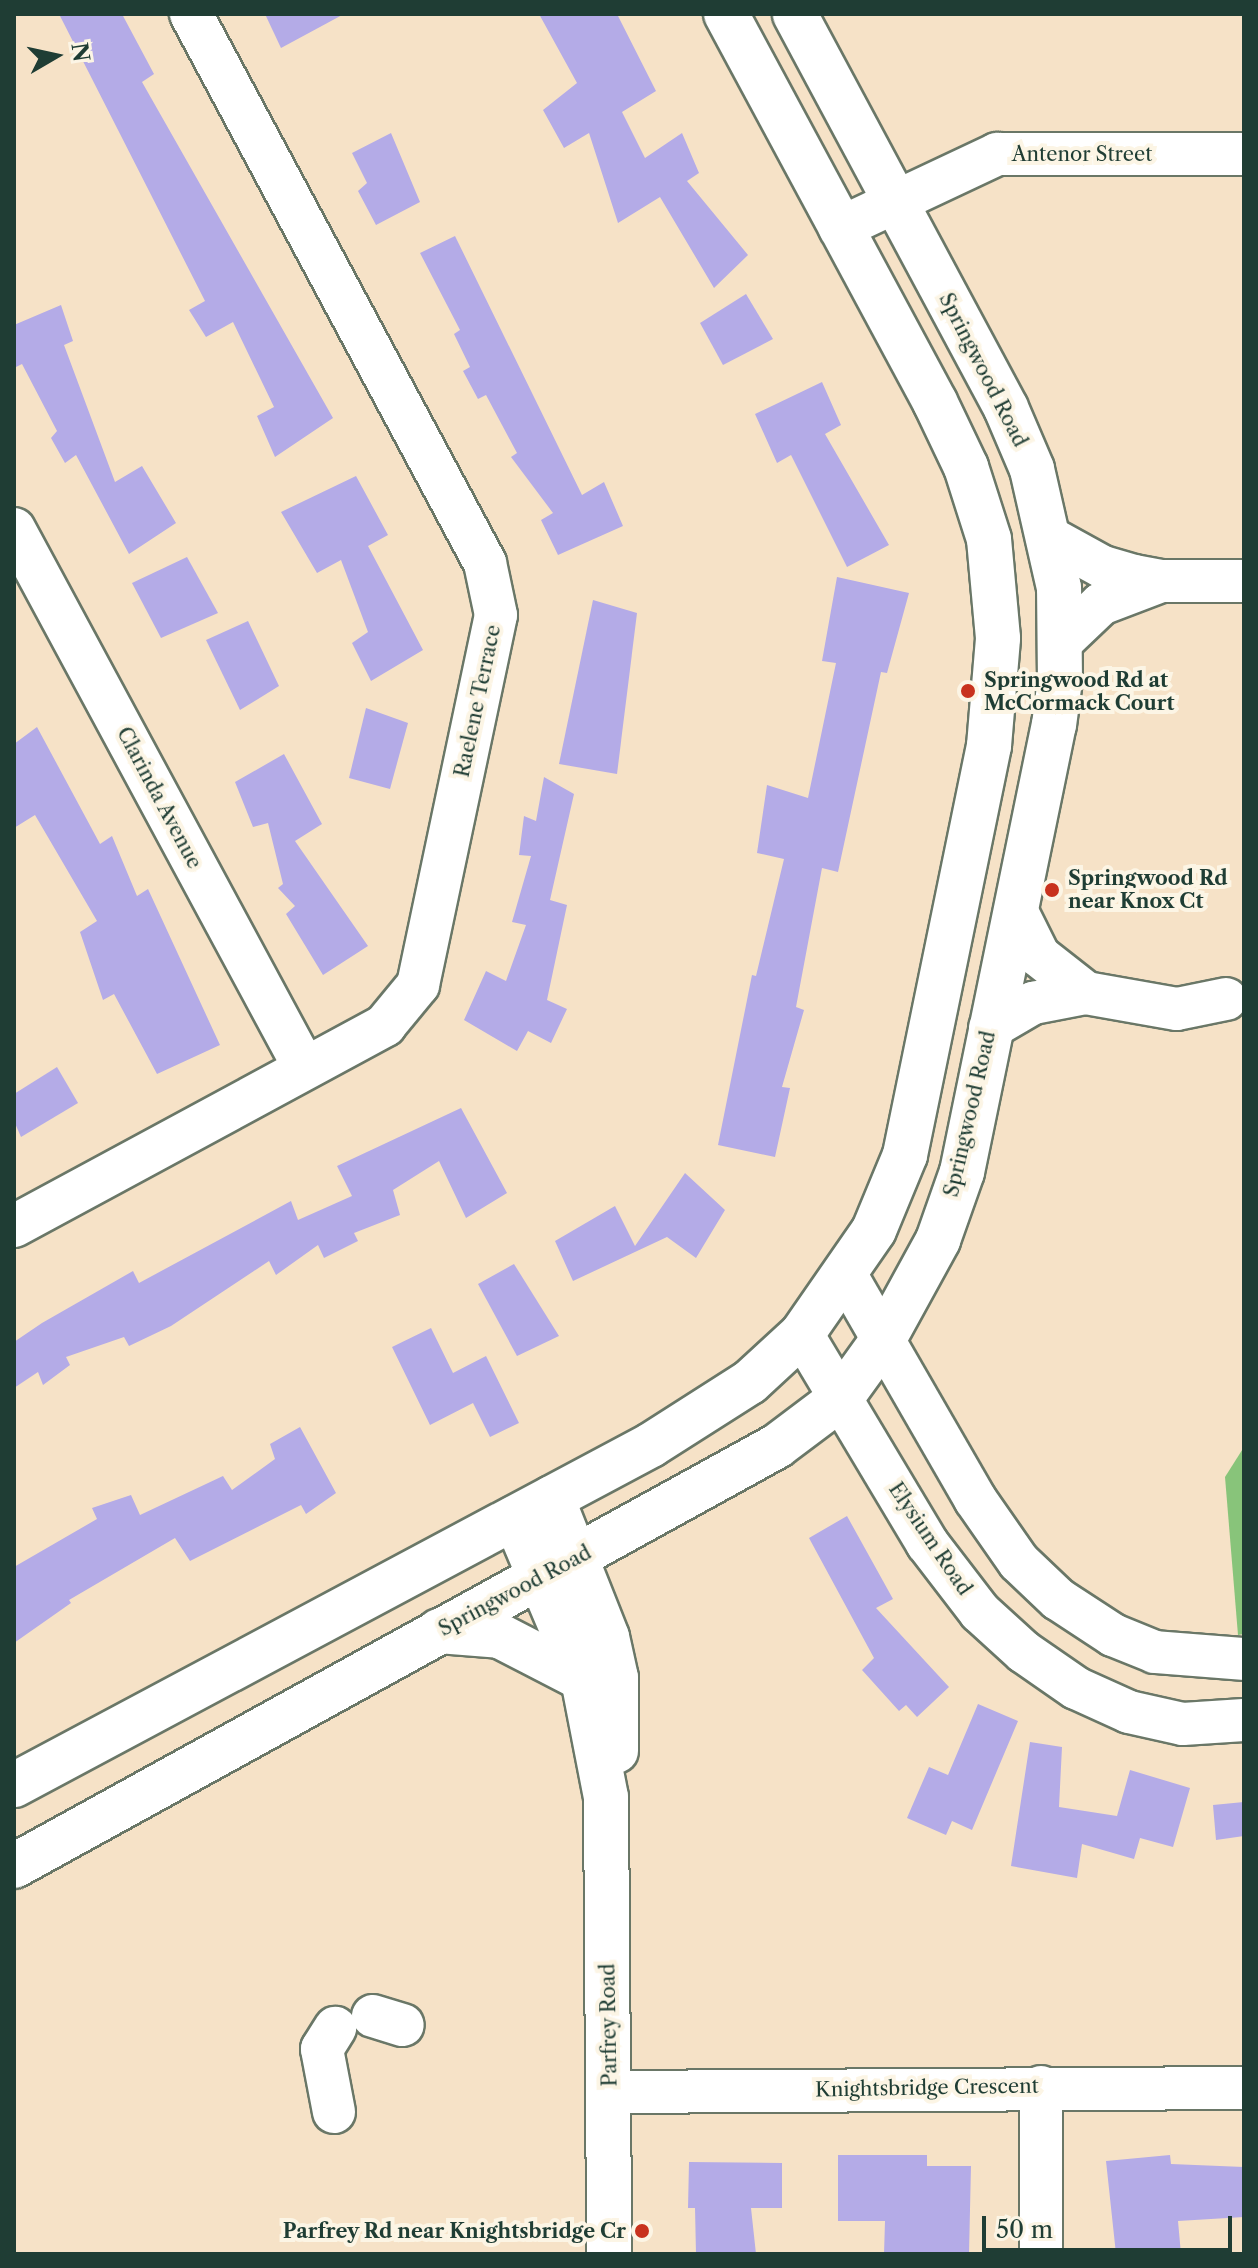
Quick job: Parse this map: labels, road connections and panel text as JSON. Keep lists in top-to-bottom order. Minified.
{"streets":{"main road":["Springwood Road","Parfrey Road"],"street":["Antenor Street","Raelene Terrace","Clarinda Avenue","Elysium Road","Knightsbridge Crescent"]},"crossings":[["Antenor Street","Springwood Road"],["Springwood Road","Elysium Road"],["Springwood Road","Parfrey Road"],["Raelene Terrace","Clarinda Avenue"],["Parfrey Road","Knightsbridge Crescent"]],"places":["Springwood Rd at McCormack Court","Springwood Rd near Knox Ct","Parfrey Rd near Knightsbridge Cr"],"scale_bar":"50 m","north":"right"}
